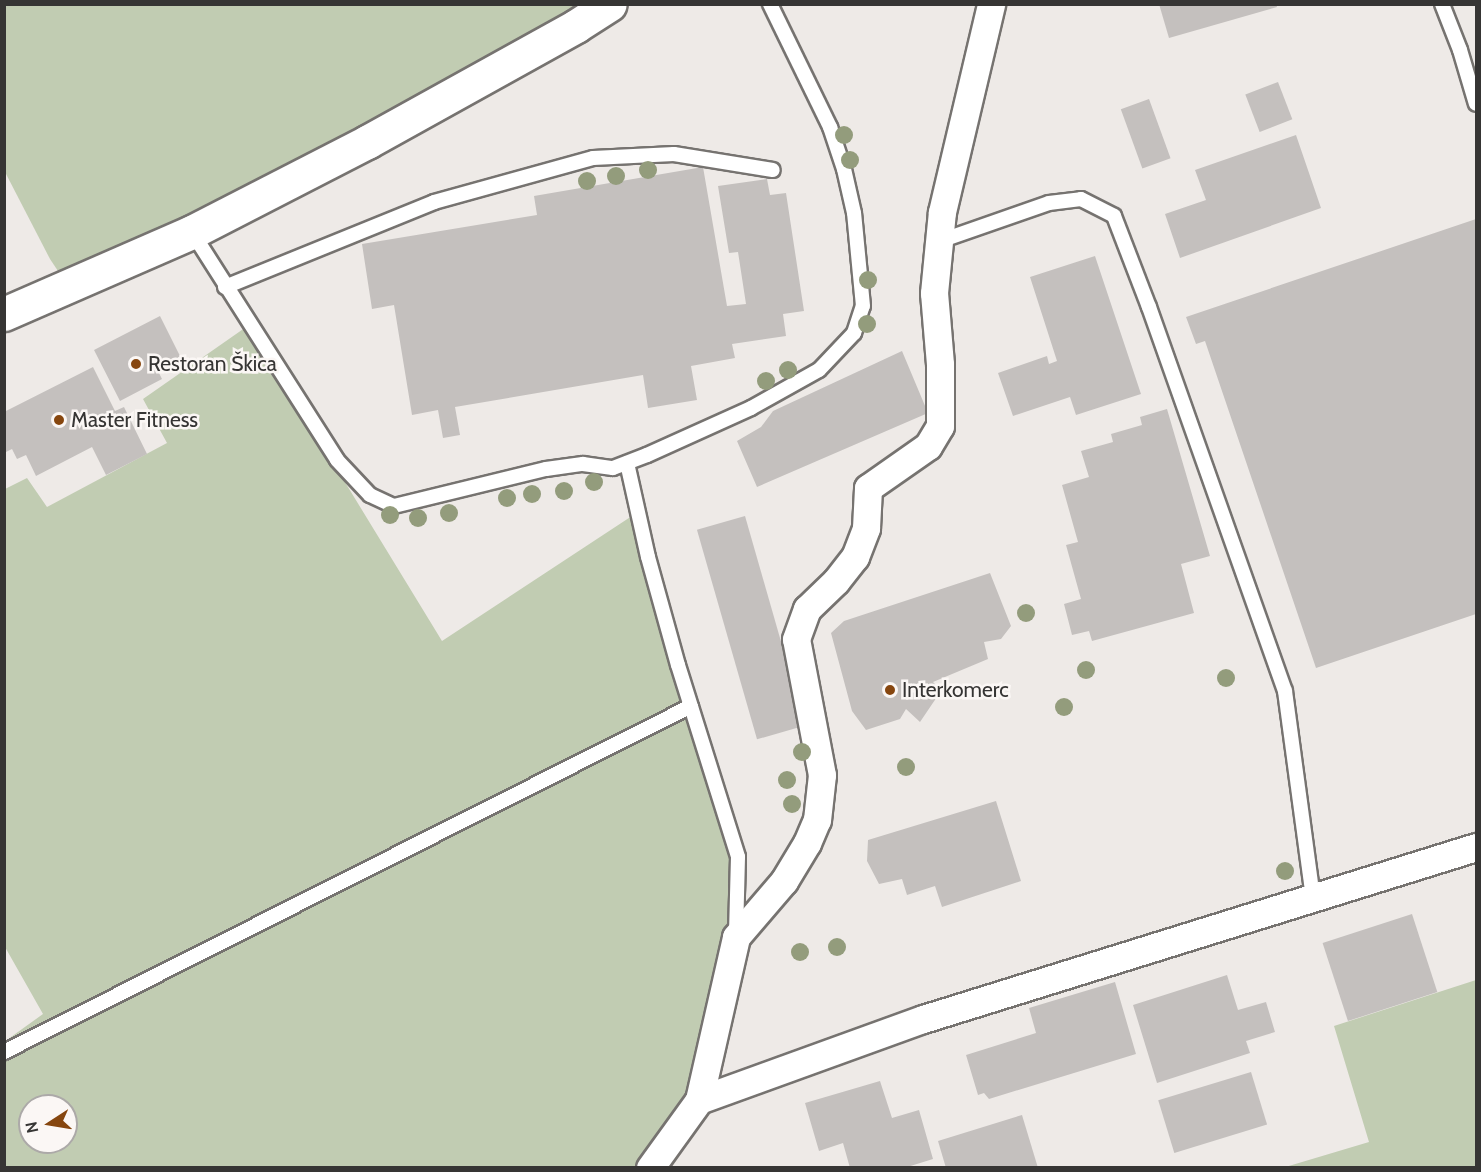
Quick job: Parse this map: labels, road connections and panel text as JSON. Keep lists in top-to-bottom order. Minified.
{"places":["Restoran Škica","Master Fitness","Interkomerc"],"north":"left"}
